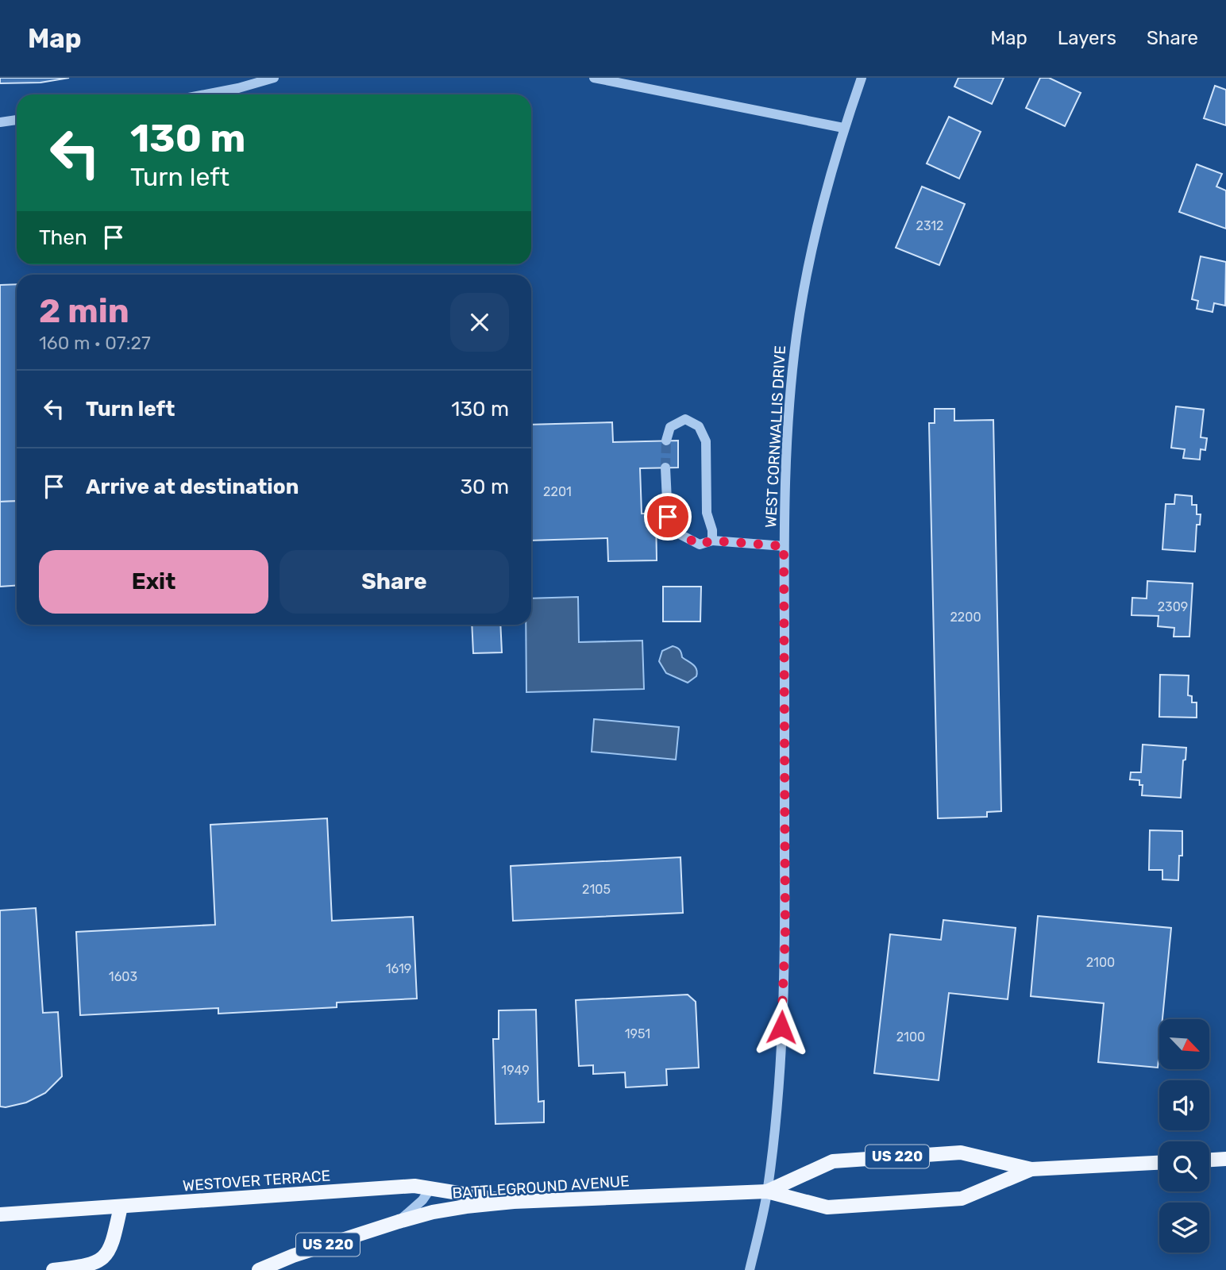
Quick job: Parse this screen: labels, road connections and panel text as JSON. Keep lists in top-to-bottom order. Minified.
{"streets":{"main road":["US 220","WESTOVER TERRACE","BATTLEGROUND AVENUE"],"street":["WEST CORNWALLIS DRIVE"]},"crossings":[["WEST CORNWALLIS DRIVE","BATTLEGROUND AVENUE"],["WESTOVER TERRACE","BATTLEGROUND AVENUE"]],"house_numbers":["2312","2201","2309","2200","2105","2100","1619","1603","1951","2100","1949"],"north":"bottom right","page":{"header":"Map","nav":["Map","Layers","Share"],"turn":["130 m","Turn left"],"then":"Then","heading":["2 min","160 m · 07:27"],"list":[{"name":"Turn left","value":"130 m"},{"name":"Arrive at destination","value":"30 m"}],"buttons":["Exit","Share"]}}
